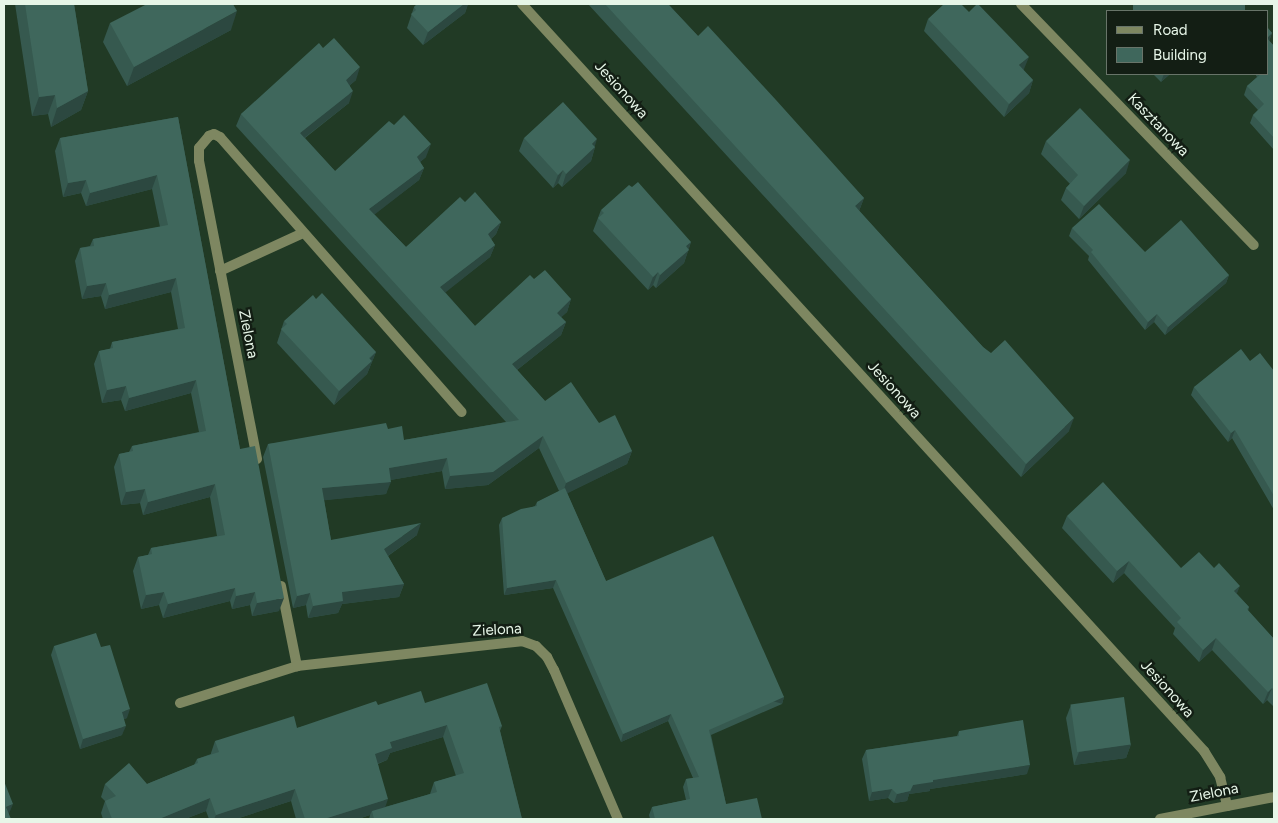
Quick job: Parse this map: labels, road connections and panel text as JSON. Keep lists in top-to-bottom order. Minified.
{"streets":{"street":["Jesionowa","Kasztanowa","Zielona"]},"crossings":[["Jesionowa","Zielona"]],"legend":["Road","Building"]}
